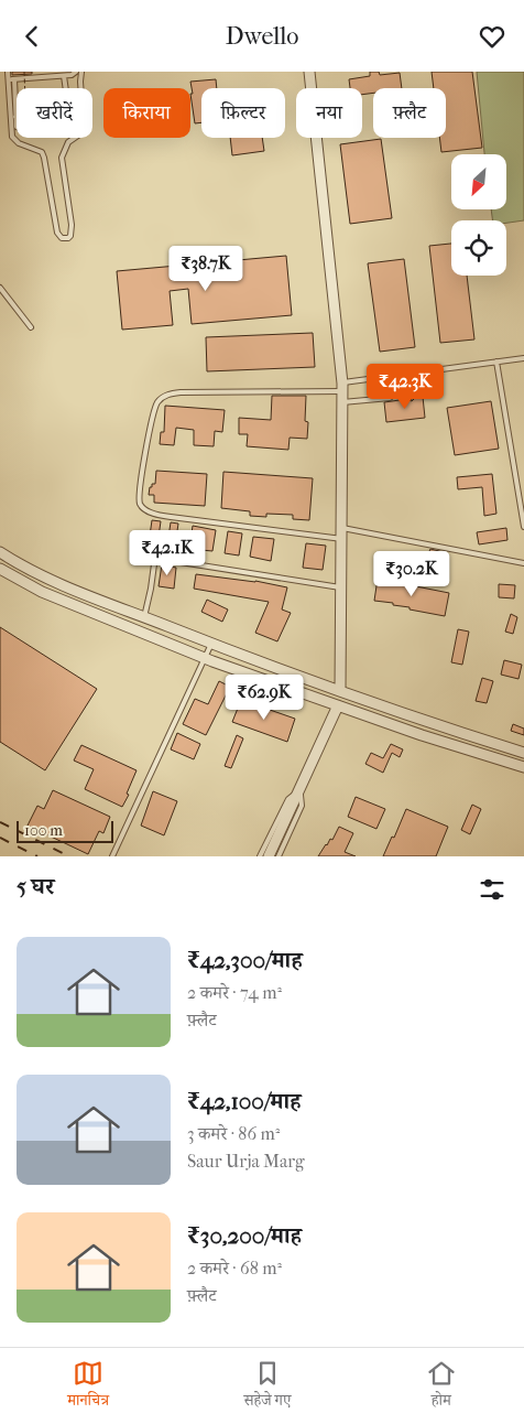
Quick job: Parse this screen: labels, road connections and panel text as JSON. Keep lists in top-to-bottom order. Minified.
{"scale_bar":"100 m","north":"bottom left","page":{"header":"Dwello","chip":["खरीदें","किराया","फ़िल्टर","नया","फ़्लैट"],"price":["₹38.7K","₹42.3K","₹42.1K","₹30.2K","₹62.9K"],"scale":"100 m","heading":"5 घर","list":[{"name":"₹42,300/माह","note":"2 कमरे · 74 m² · फ़्लैट"},{"name":"₹42,100/माह","note":"3 कमरे · 86 m² · Saur Urja Marg"},{"name":"₹30,200/माह","note":"2 कमरे · 68 m² · फ़्लैट"}],"tabs":["मानचित्र","सहेजे गए","होम"]}}
